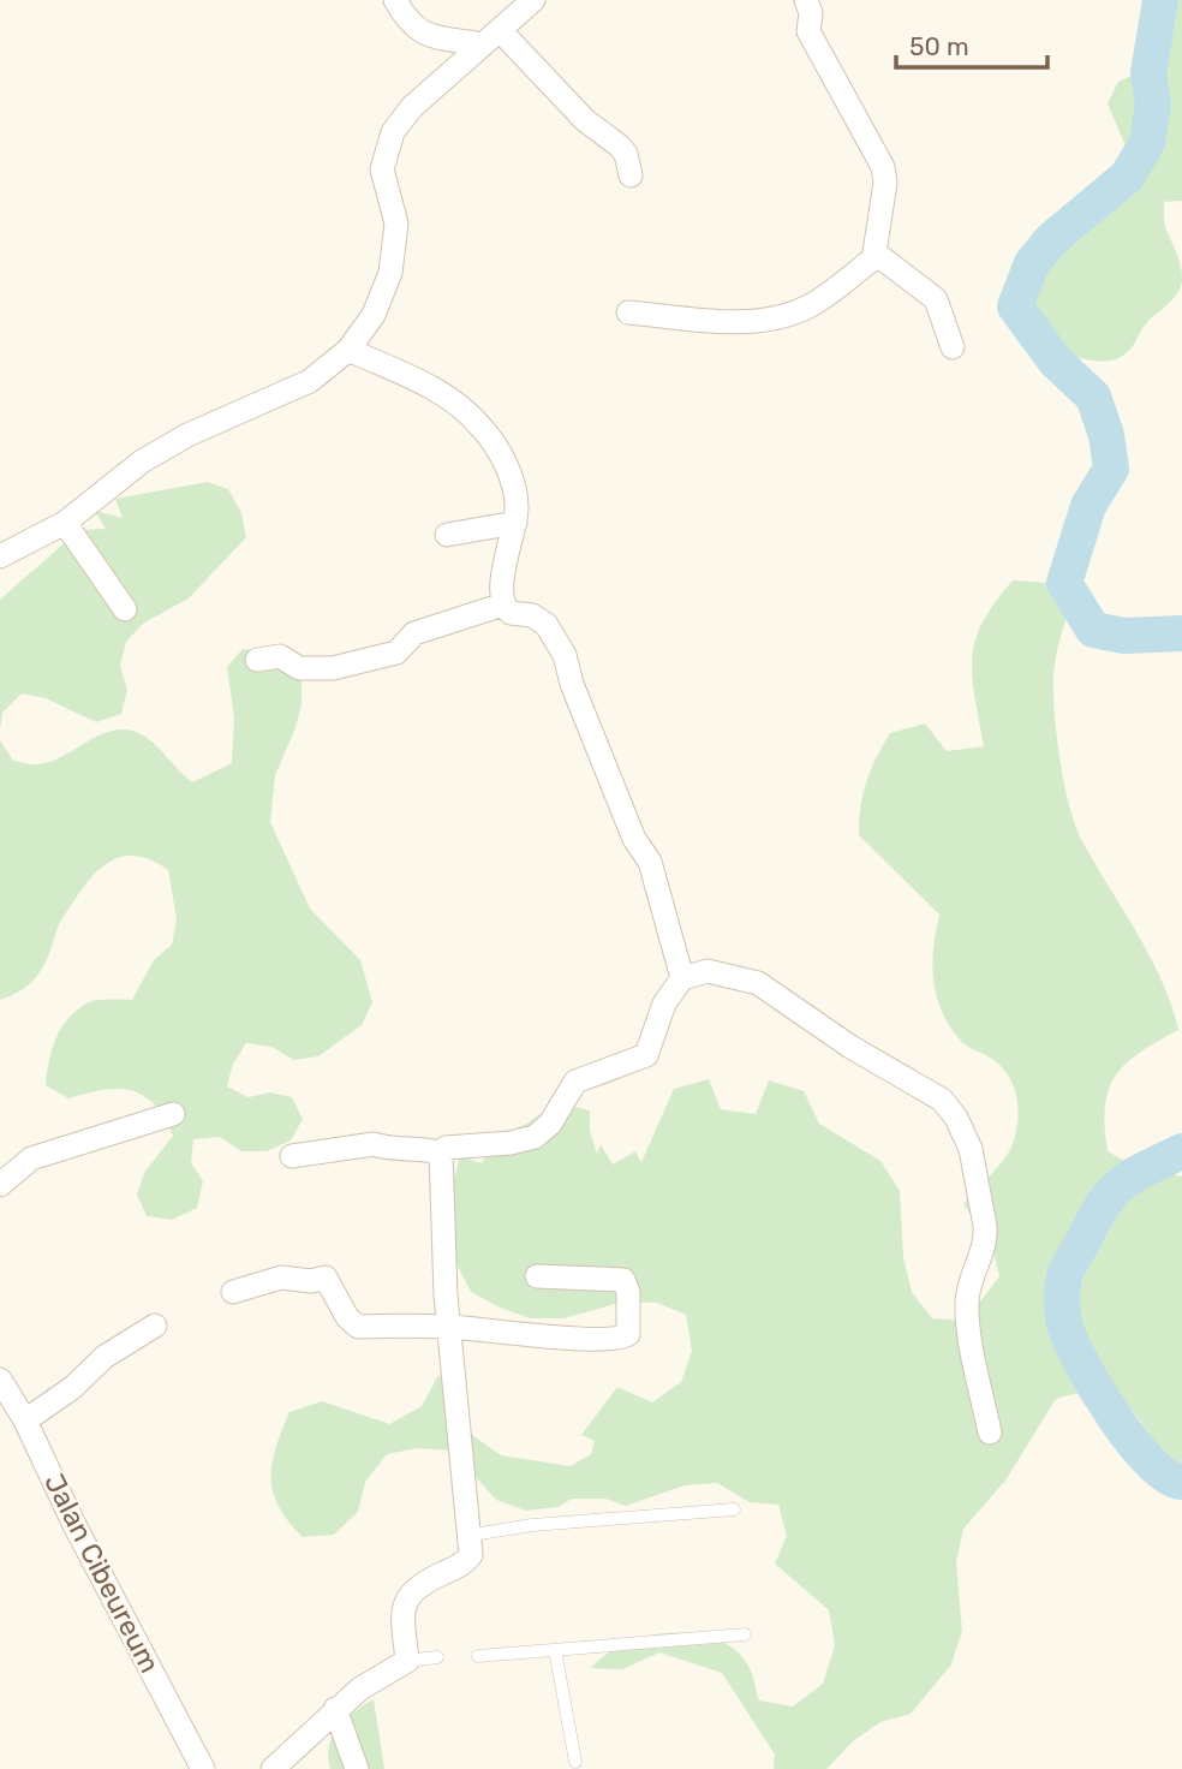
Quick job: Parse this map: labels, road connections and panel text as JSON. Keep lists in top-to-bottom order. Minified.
{"streets":{"street":["Jalan Cibeureum"]},"scale_bar":"50 m"}
